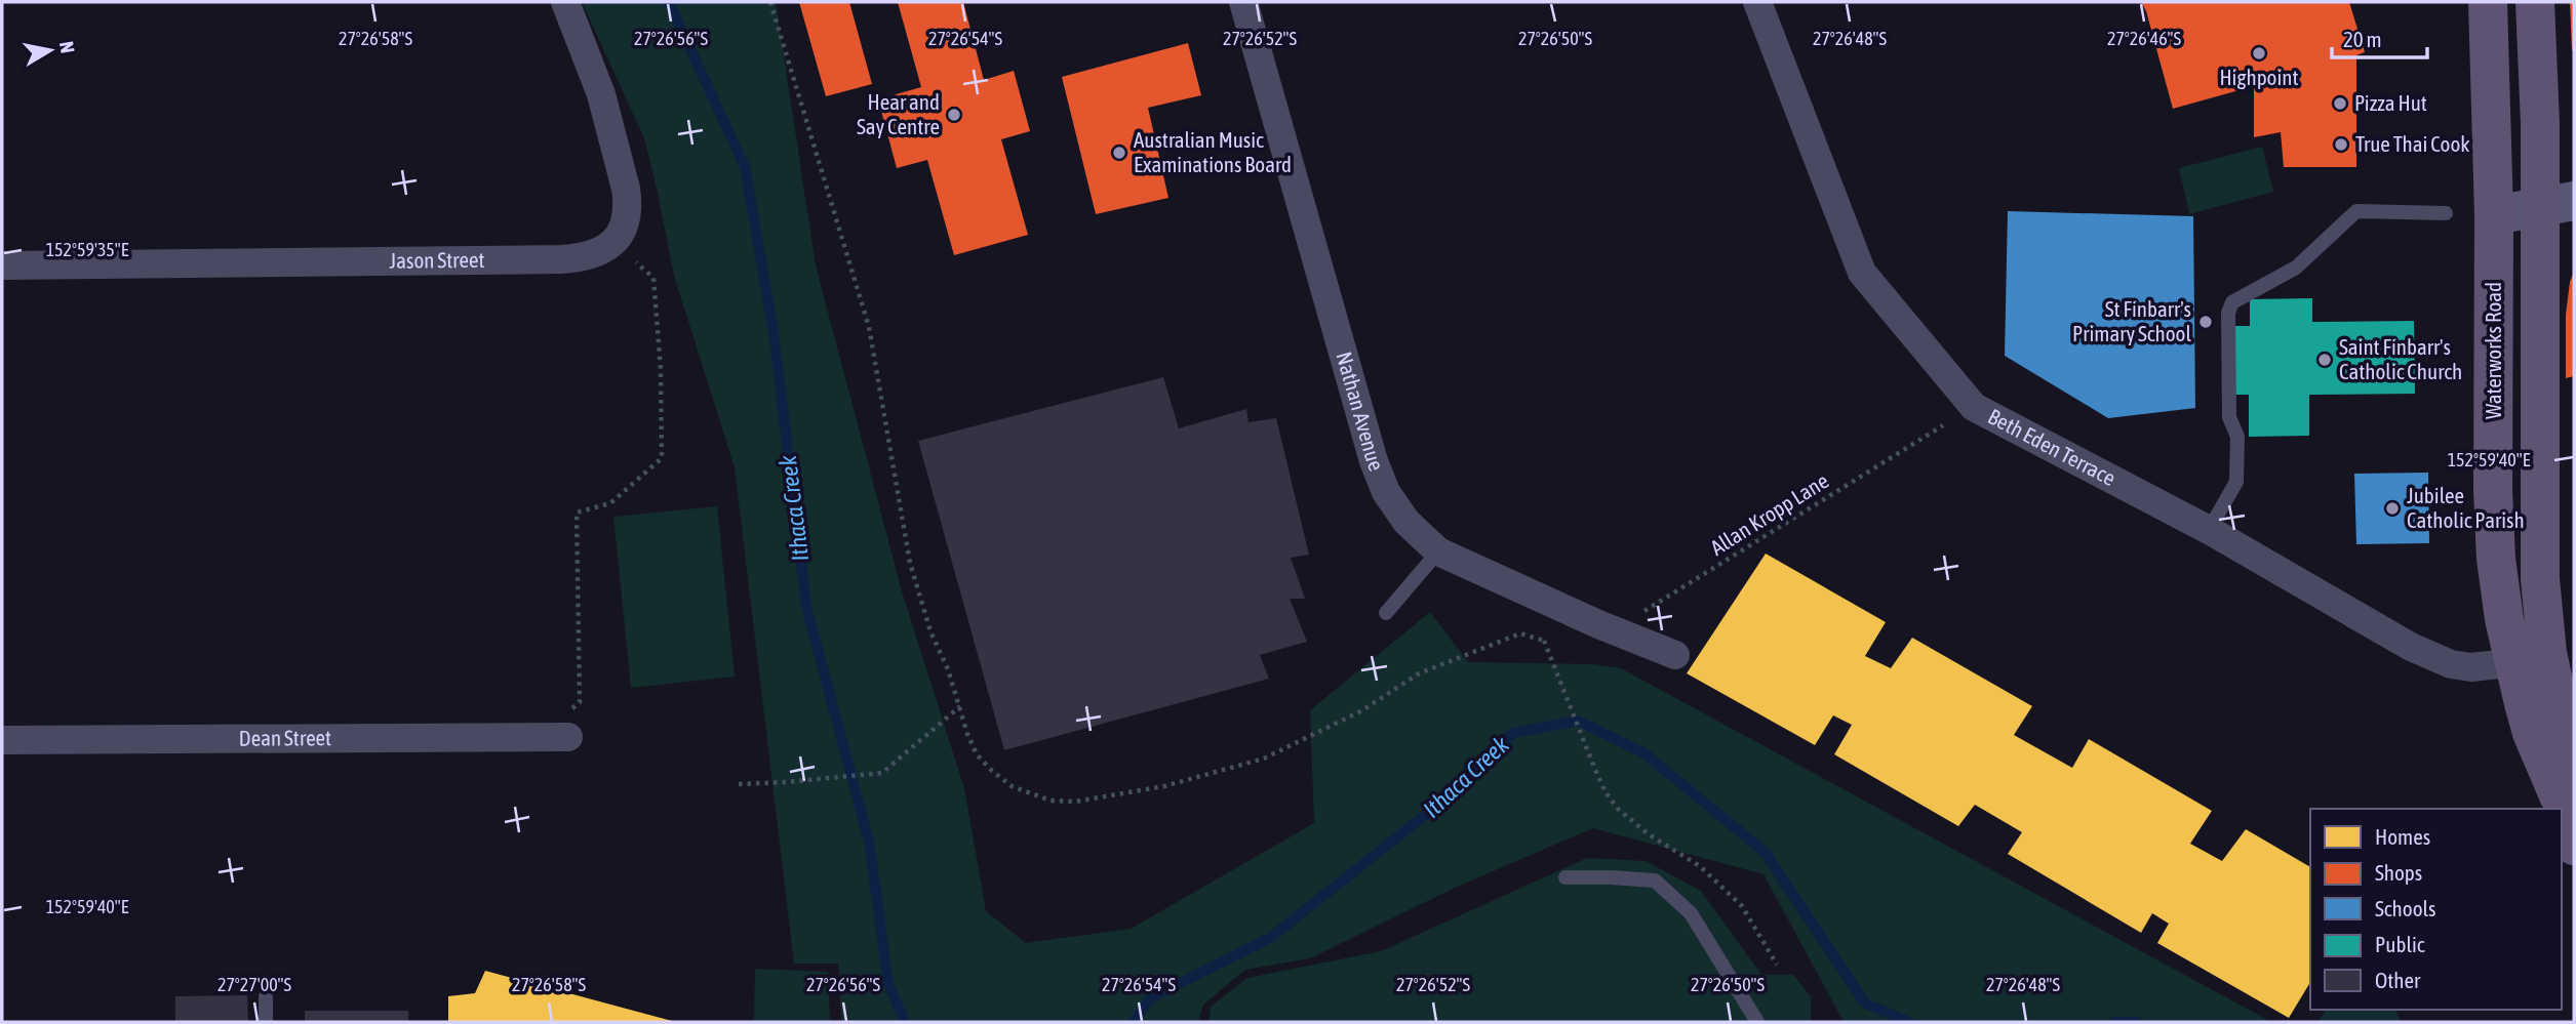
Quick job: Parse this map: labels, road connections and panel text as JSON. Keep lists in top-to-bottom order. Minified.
{"streets":{"main road":["Waterworks Road"],"street":["Jason Street","Nathan Avenue","Beth Eden Terrace","Dean Street"],"path":["Allan Kropp Lane"]},"crossings":[["Waterworks Road","Beth Eden Terrace"],["Nathan Avenue","Allan Kropp Lane"]],"water":["Ithaca Creek"],"places":["Highpoint","Pizza Hut","Hear and Say Centre","True Thai Cook","Australian Music Examinations Board","St Finbarr's Primary School","Saint Finbarr's Catholic Church","Jubilee Catholic Parish"],"legend":["Homes","Shops","Schools","Public","Other"],"scale_bar":"20 m","north":"right","coordinates":["27°26'58\"S","27°26'56\"S","27°26'54\"S","27°26'52\"S","27°26'50\"S","27°26'48\"S","27°26'46\"S","152°59'35\"E","152°59'40\"E","27°27'00\"S"]}
